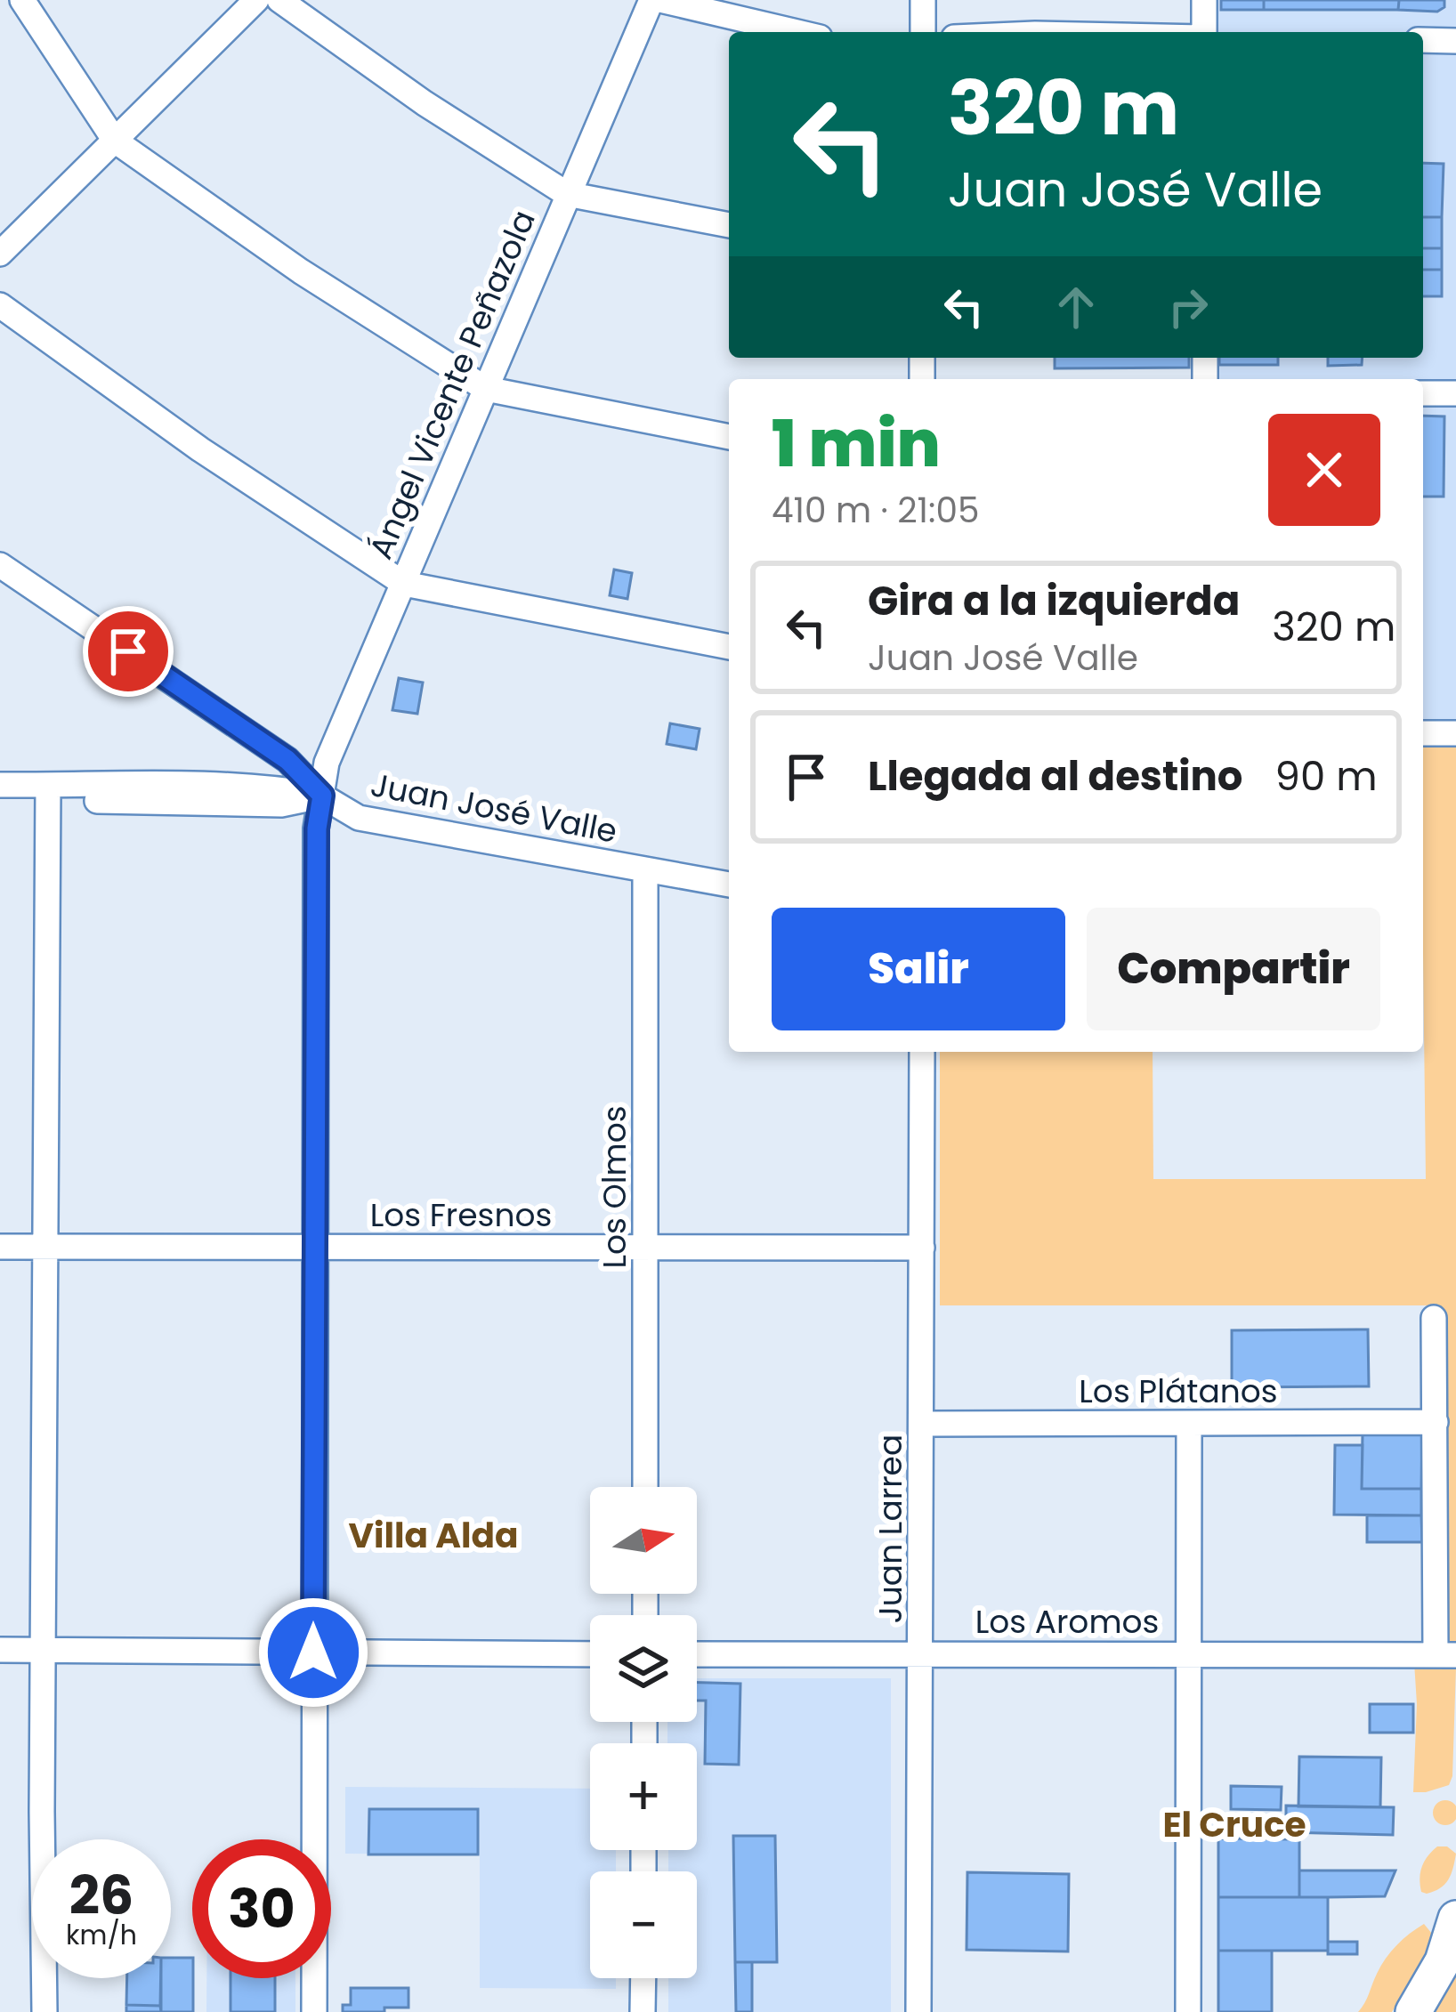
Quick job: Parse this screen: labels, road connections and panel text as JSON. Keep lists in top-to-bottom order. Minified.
{"streets":{"street":["Ángel Vicente Peñazola","Juan José Valle","Los Olmos","Los Fresnos","Los Plátanos","Juan Larrea","Los Aromos"]},"crossings":[["Ángel Vicente Peñazola","Juan José Valle"],["Ángel Vicente Peñazola","Los Fresnos"],["Juan José Valle","Los Olmos"],["Los Olmos","Los Fresnos"],["Los Fresnos","Juan Larrea"],["Los Plátanos","Juan Larrea"],["Juan Larrea","Los Aromos"]],"districts":["Villa Alda","El Cruce"],"north":"right","page":{"turn":["320 m","Juan José Valle"],"heading":["1 min","410 m · 21:05"],"list":[{"name":"Gira a la izquierda","note":"Juan José Valle","value":"320 m"},{"name":"Llegada al destino","value":"90 m"}],"buttons":["Salir","Compartir"],"map_buttons":["+","−"],"speed":"26 km/h","limit":"30"}}
